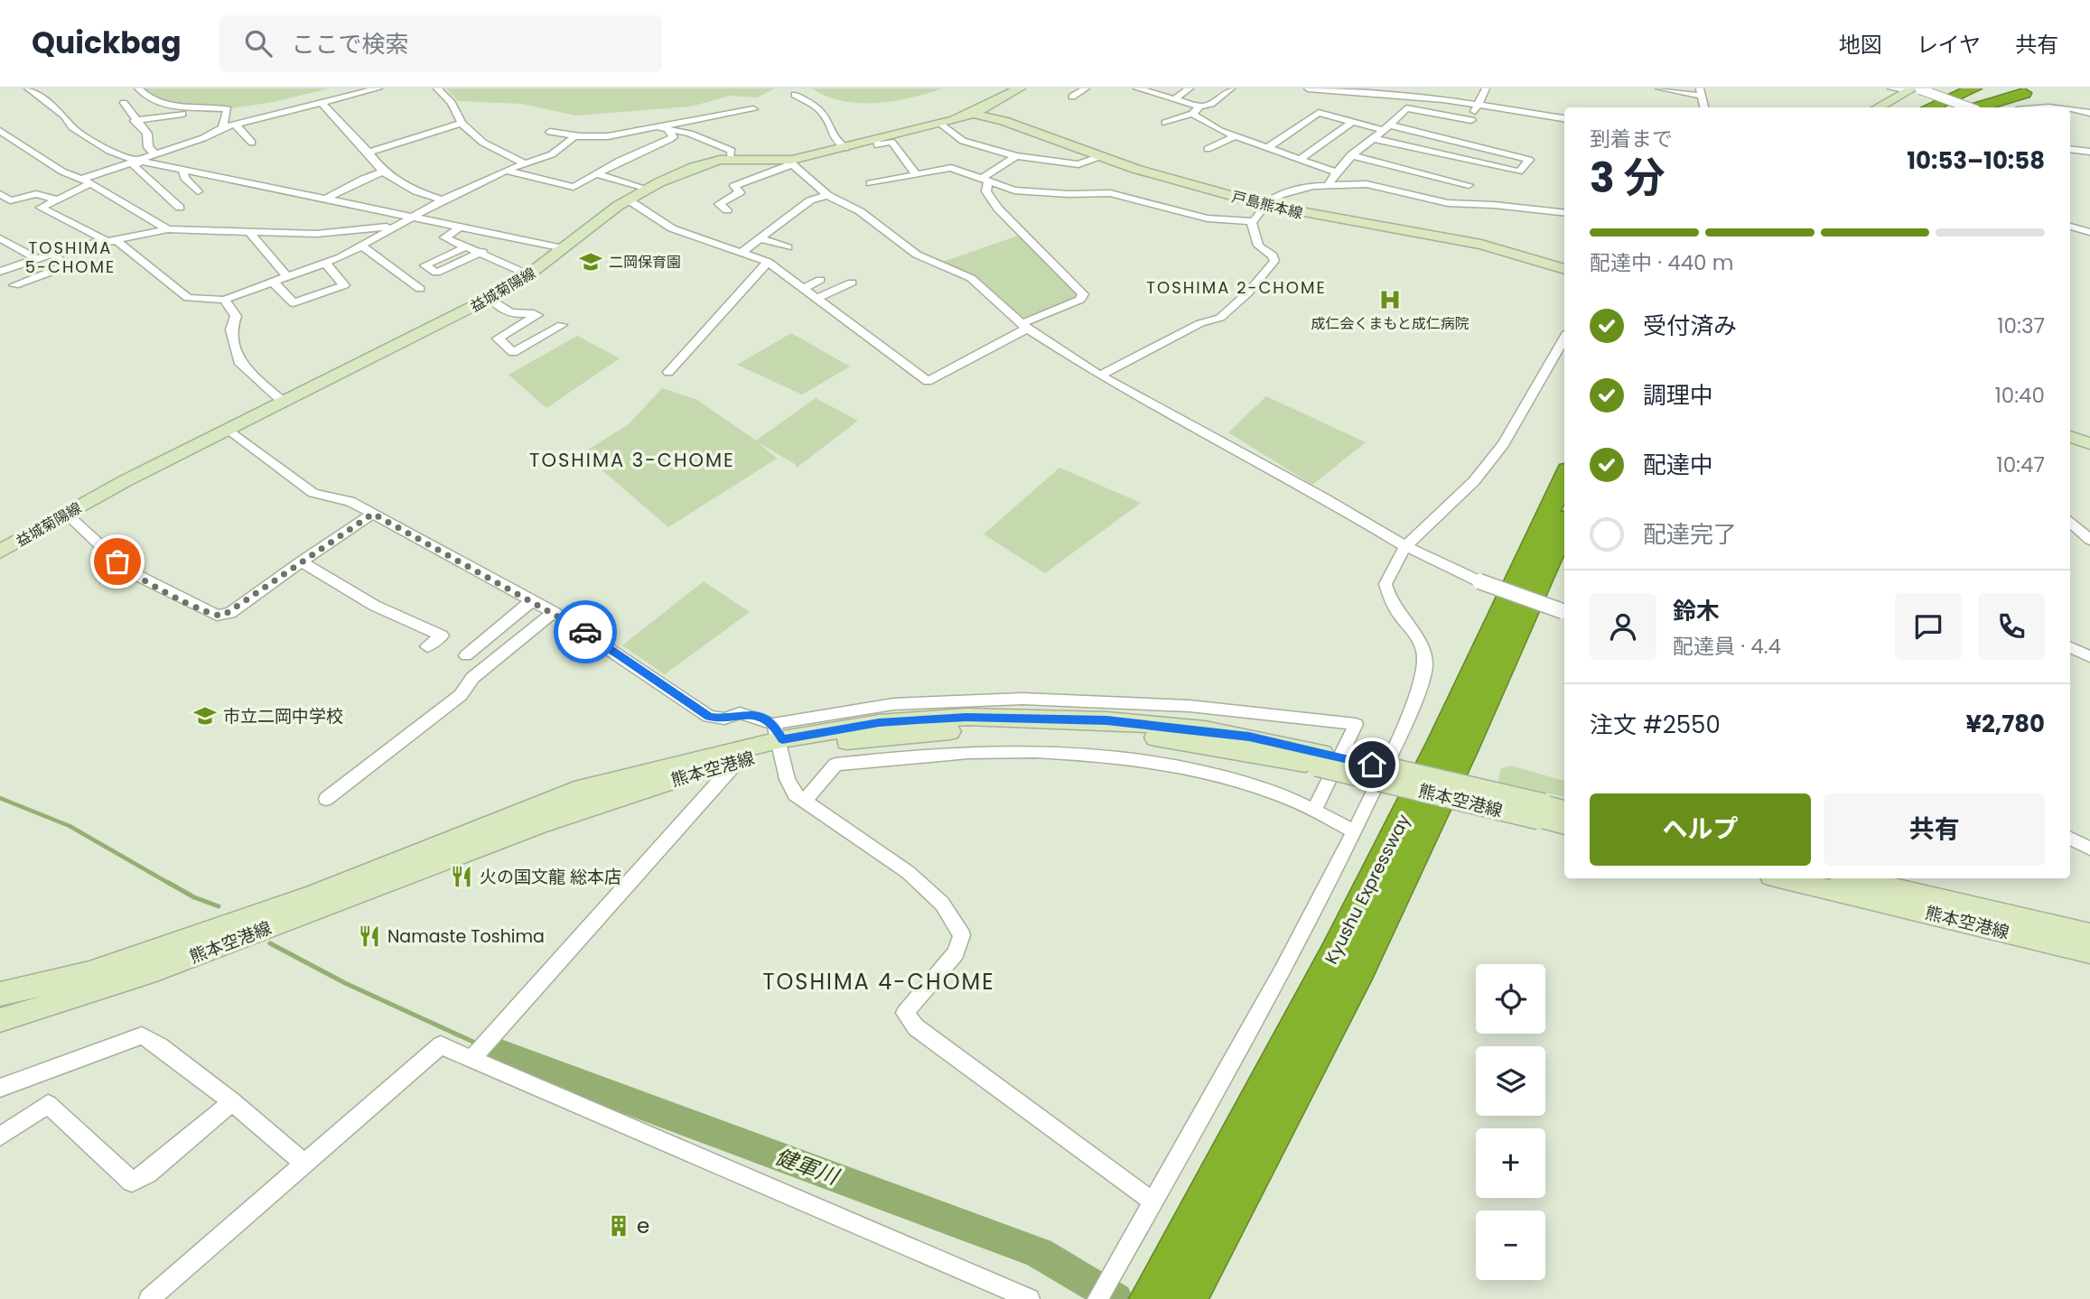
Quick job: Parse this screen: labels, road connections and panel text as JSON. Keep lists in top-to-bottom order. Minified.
{"streets":{"highway":["Kyushu Expressway"],"main road":["戸島熊本線","益城菊陽線","熊本空港線"]},"crossings":[["戸島熊本線","益城菊陽線"]],"districts":["TOSHIMA 5-CHOME","TOSHIMA 2-CHOME","TOSHIMA 3-CHOME","TOSHIMA 4-CHOME"],"water":["健軍川"],"places":{"school or university":["二岡保育園","市立二岡中学校"],"hospital":["成仁会くまもと成仁病院"],"restaurant":["火の国文龍 総本店","Namaste Toshima"],"building":["e"]},"page":{"header":"Quickbag","search":"ここで検索","nav":["地図","レイヤ","共有"],"heading":["3 分","到着まで","10:53–10:58"],"panel":["鈴木","配達員 · 4.4","注文 #2550","¥2,780"],"bar":"配達中 · 440 m","list":[["受付済み","10:37"],["調理中","10:40"],["配達中","10:47"],"配達完了"],"buttons":["ヘルプ","共有"],"map_buttons":["+","−"]}}
